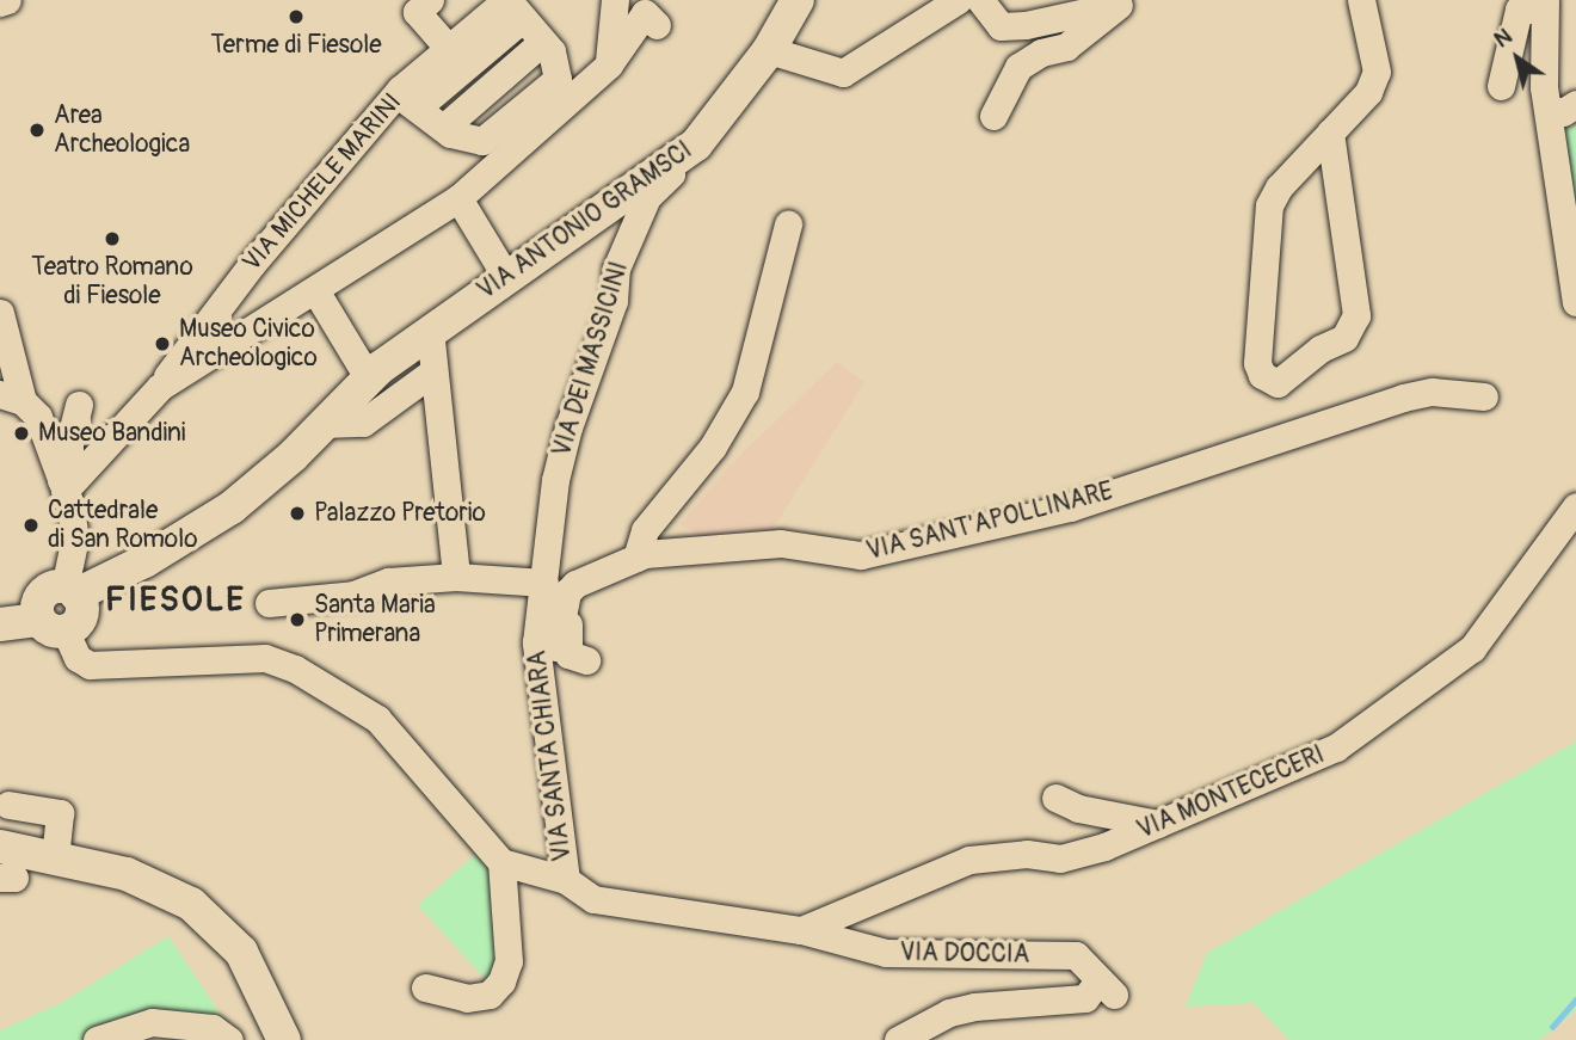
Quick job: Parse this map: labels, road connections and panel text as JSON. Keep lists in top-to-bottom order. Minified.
{"streets":{"main road":["VIA ANTONIO GRAMSCI"],"street":["VIA MICHELE MARINI","VIA DEI MASSICINI","VIA SANT'APOLLINARE","VIA SANTA CHIARA","VIA MONTECECERI","VIA DOCCIA"]},"crossings":[["VIA ANTONIO GRAMSCI","VIA DEI MASSICINI"],["VIA DEI MASSICINI","VIA SANT'APOLLINARE"],["VIA DEI MASSICINI","VIA SANTA CHIARA"],["VIA SANT'APOLLINARE","VIA SANTA CHIARA"],["VIA SANTA CHIARA","VIA DOCCIA"],["VIA MONTECECERI","VIA DOCCIA"]],"districts":["FIESOLE"],"places":["Terme di Fiesole","Area Archeologica","Teatro Romano di Fiesole","Museo Civico Archeologico","Museo Bandini","Palazzo Pretorio","Cattedrale di San Romolo","Santa Maria Primerana"],"north":"top left"}
